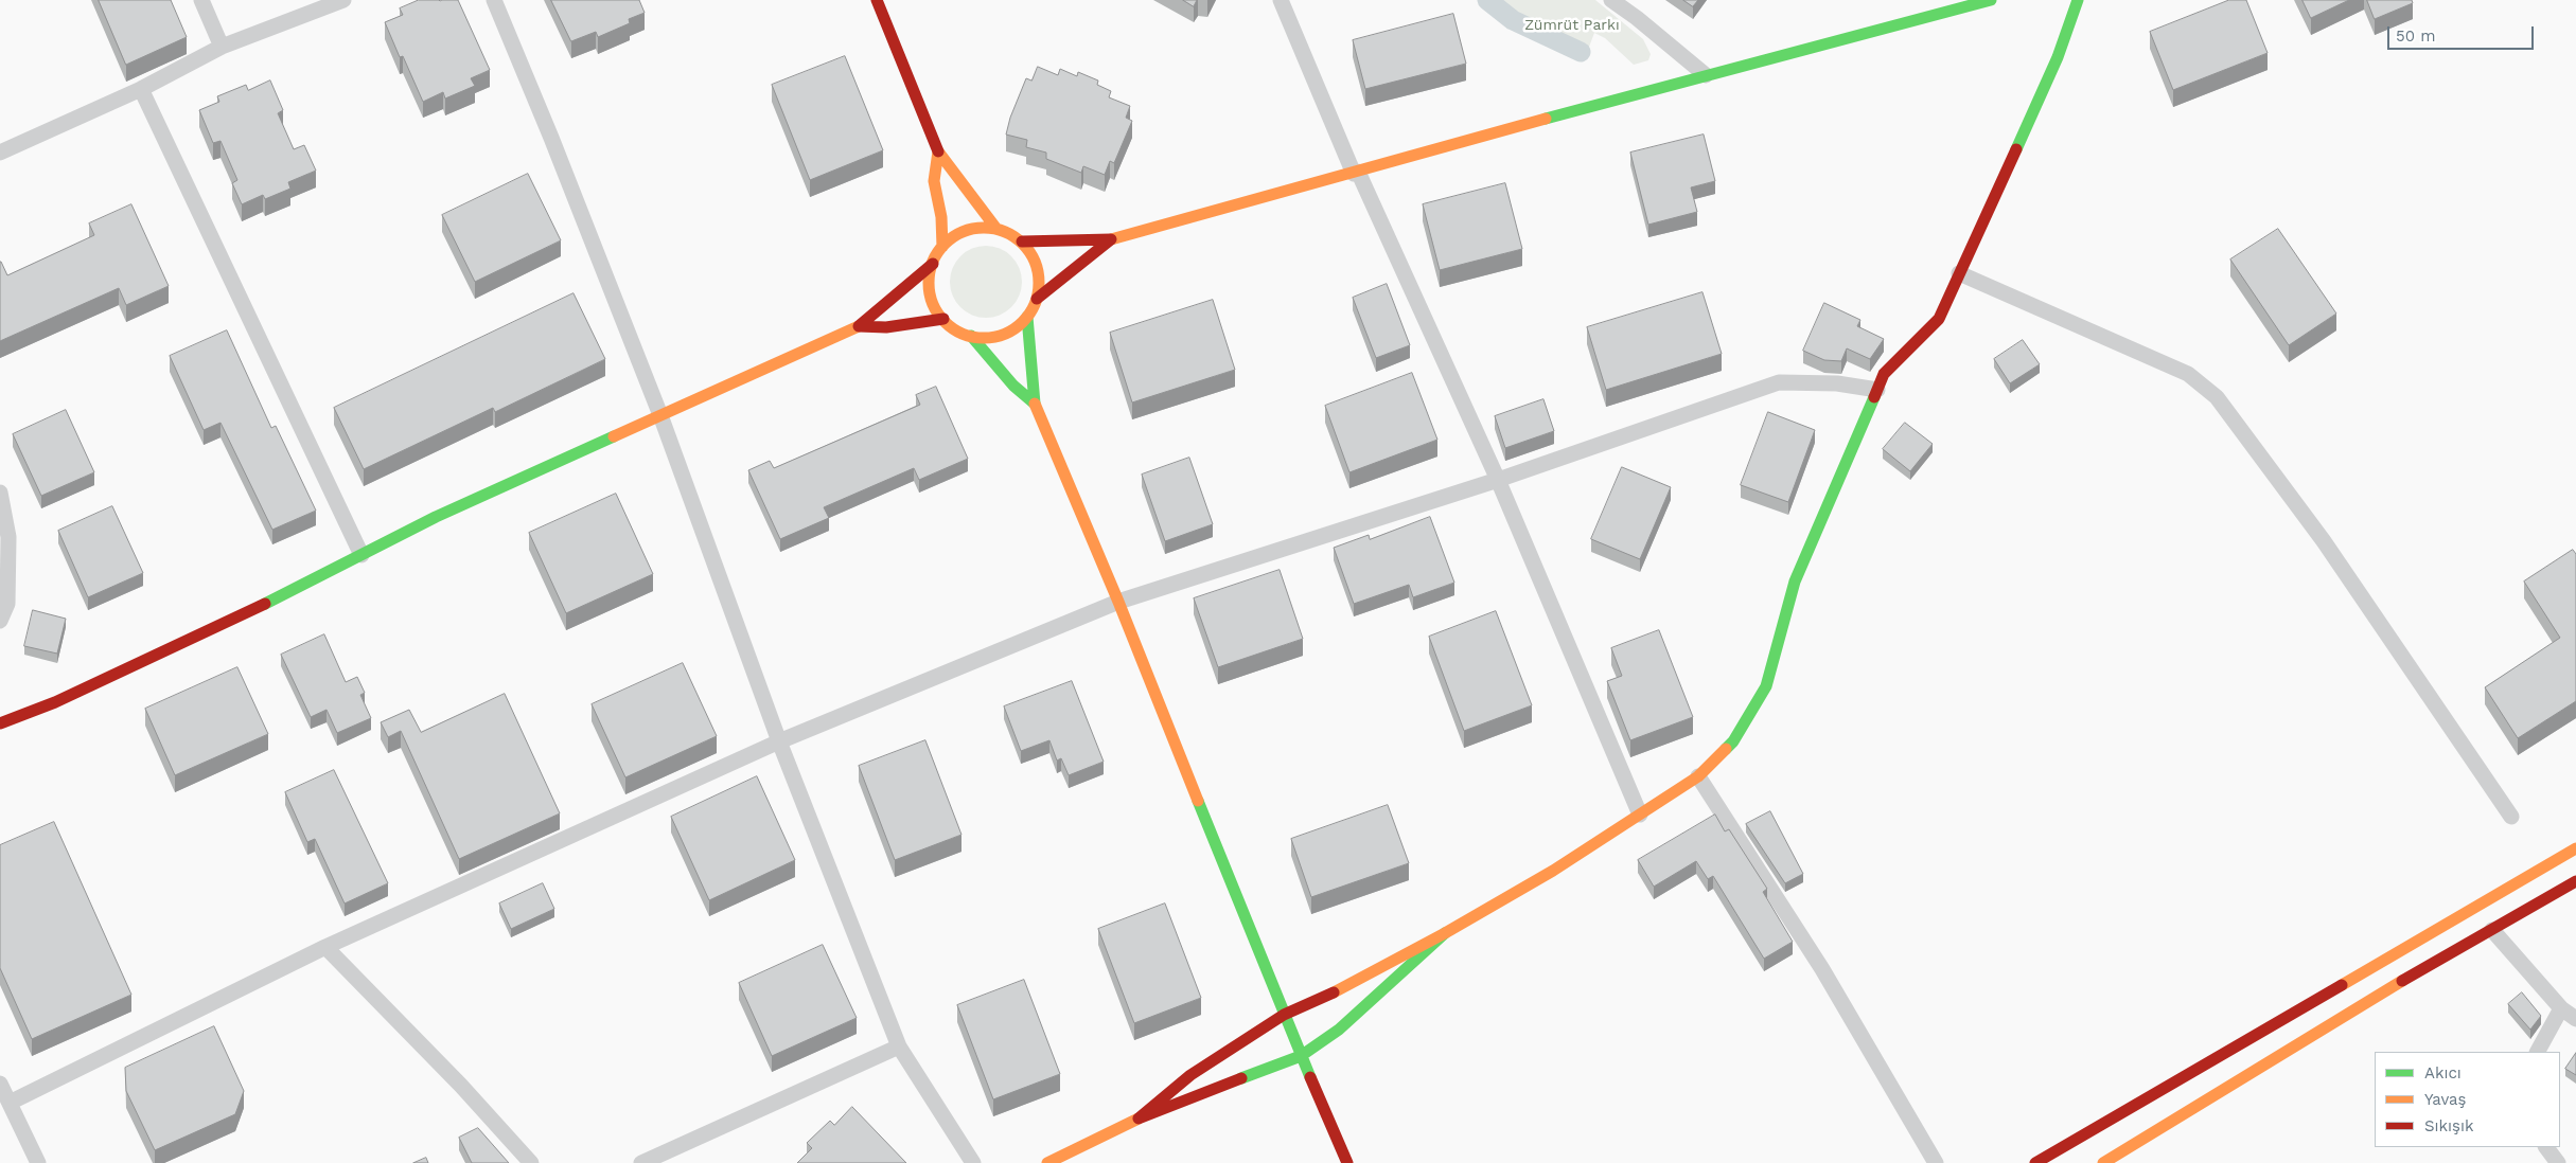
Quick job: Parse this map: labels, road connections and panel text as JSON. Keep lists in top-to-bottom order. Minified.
{"parks":["Zümrüt Parkı"],"legend":["Akıcı","Yavaş","Sıkışık"],"scale_bar":"50 m"}
